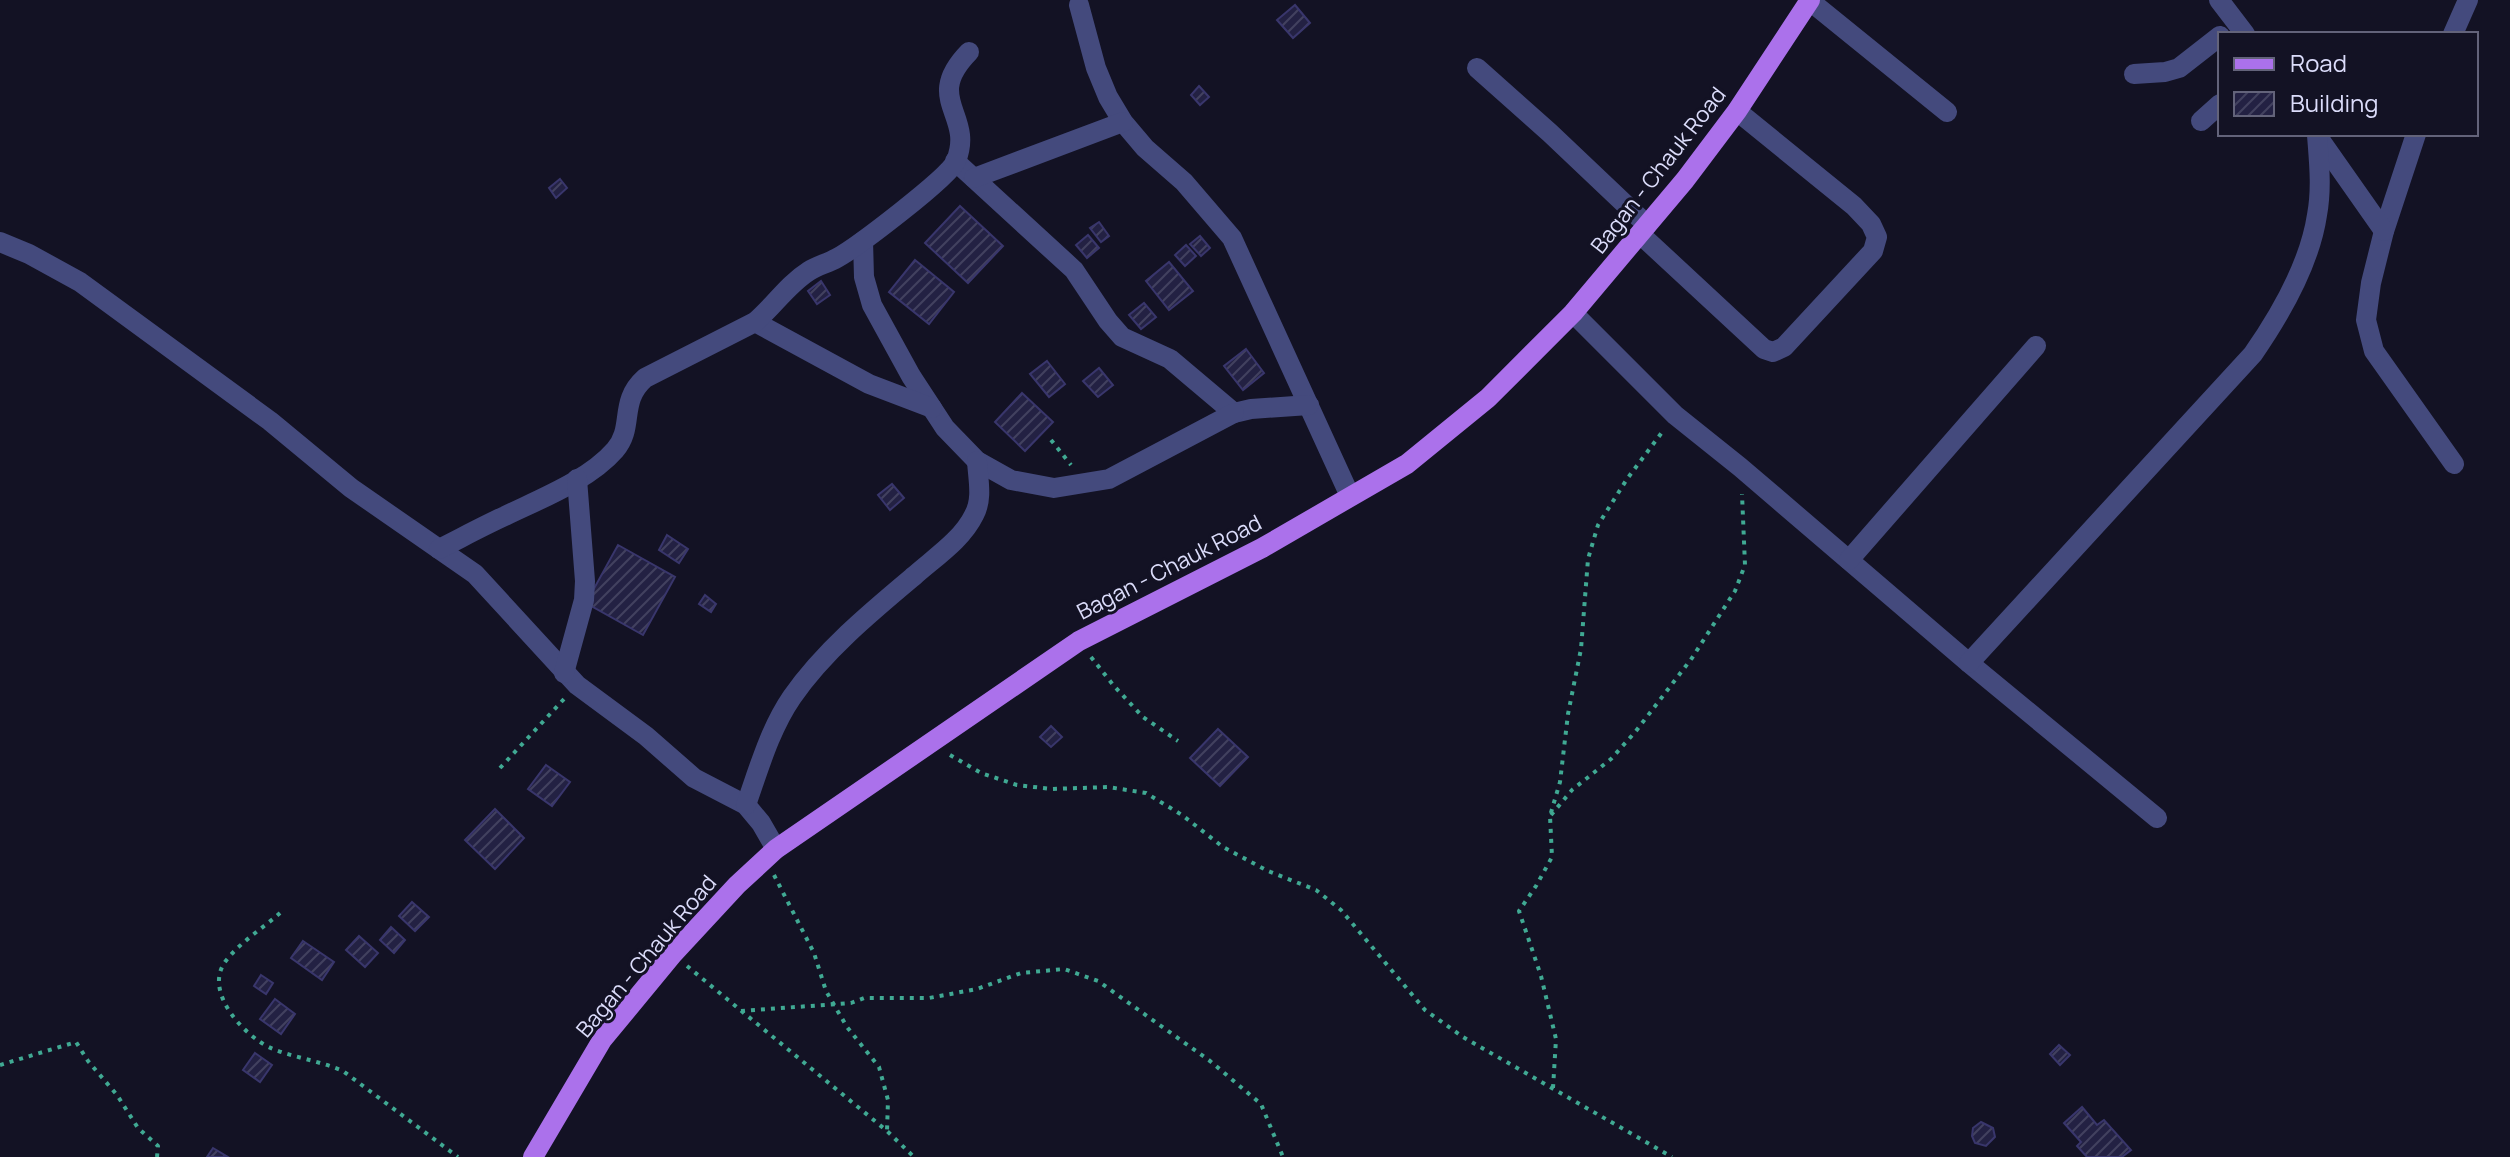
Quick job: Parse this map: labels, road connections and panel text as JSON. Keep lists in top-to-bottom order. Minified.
{"streets":{"main road":["Bagan - Chauk Road"]},"legend":["Road","Building"]}
